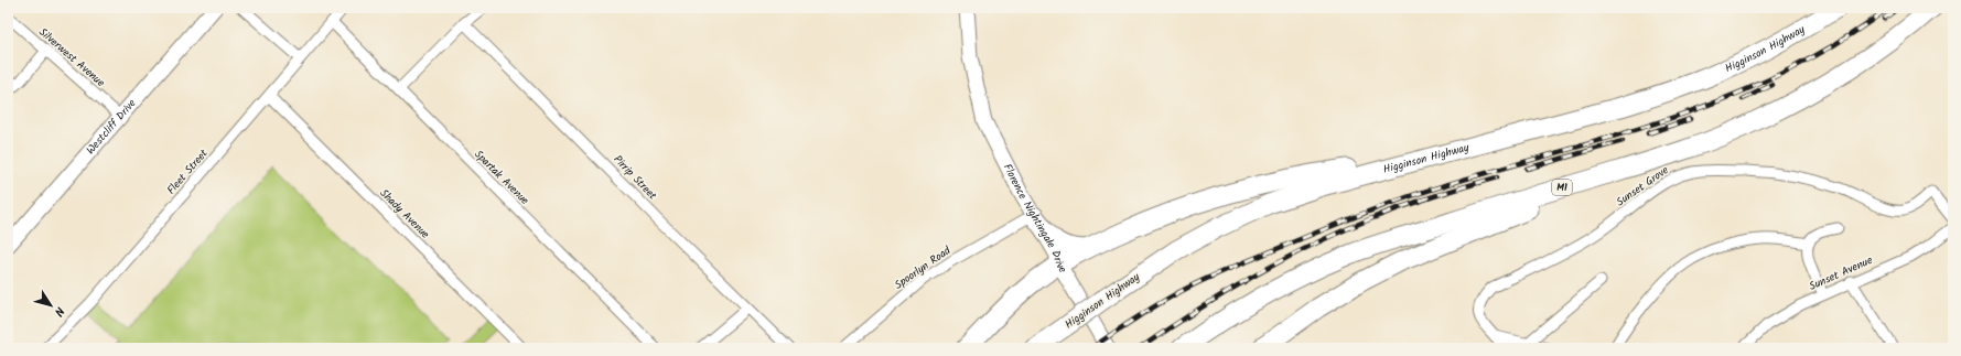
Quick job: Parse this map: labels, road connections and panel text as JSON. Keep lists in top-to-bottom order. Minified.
{"streets":{"highway":["Higginson Highway","M1"],"street":["Silverwest Avenue","Westcliff Drive","Fleet Street","Spartak Avenue","Pirrip Street","Sunset Grove","Florence Nightingale Drive","Shady Avenue","Spoorlyn Road","Sunset Avenue"]},"crossings":[["Silverwest Avenue","Westcliff Drive"],["Fleet Street","Spartak Avenue"],["Fleet Street","Shady Avenue"],["Florence Nightingale Drive","Spoorlyn Road"]],"north":"bottom right"}
